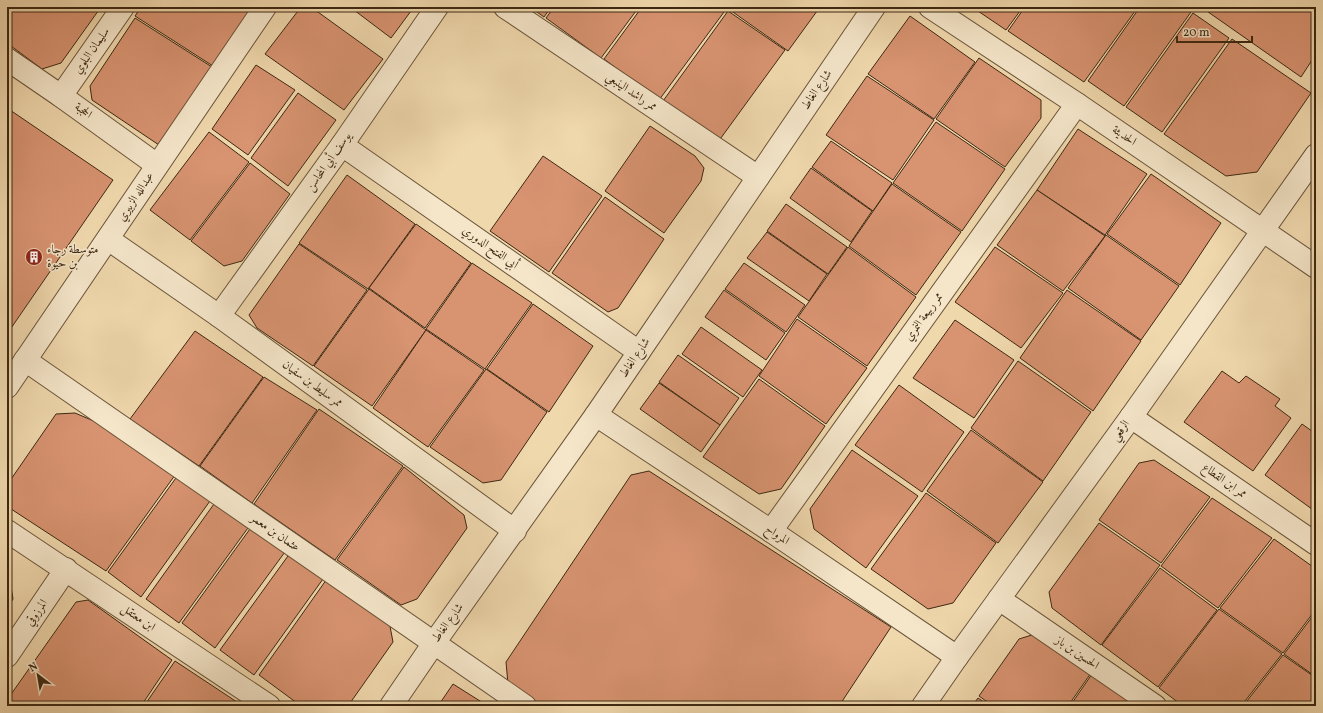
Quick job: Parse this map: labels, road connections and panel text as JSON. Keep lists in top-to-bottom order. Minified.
{"streets":{"street":["سليمان البلوي","شارع الغاط","ممر راشد الينبعي","الحجبة","الحديثة","يوسف أبي المحاسن","عبدالله الزبيري","أبي الفتح الدوري","ممر ربيعة النمري","ممر سليط بن سفيان","الرقعي","ممر ابن القطاع","عثمان بن معمر","المرواح","المرزوقي","ابن معتقل","الحسين بن باز"]},"crossings":[["سليمان البلوي","الحجبة"],["شارع الغاط","ممر راشد الينبعي"],["شارع الغاط","أبي الفتح الدوري"],["شارع الغاط","ممر سليط بن سفيان"],["شارع الغاط","عثمان بن معمر"],["شارع الغاط","المرواح"],["الحجبة","عبدالله الزبيري"],["الحديثة","ممر ربيعة النمري"],["الحديثة","الرقعي"],["يوسف أبي المحاسن","أبي الفتح الدوري"],["يوسف أبي المحاسن","ممر سليط بن سفيان"],["عبدالله الزبيري","ممر سليط بن سفيان"],["عبدالله الزبيري","عثمان بن معمر"],["ممر ربيعة النمري","المرواح"],["الرقعي","ممر ابن القطاع"],["الرقعي","المرواح"],["الرقعي","الحسين بن باز"],["المرزوقي","ابن معتقل"]],"places":{"building":["متوسطة رجاء بن حيوة"]},"scale_bar":"20 m","north":"top left"}
